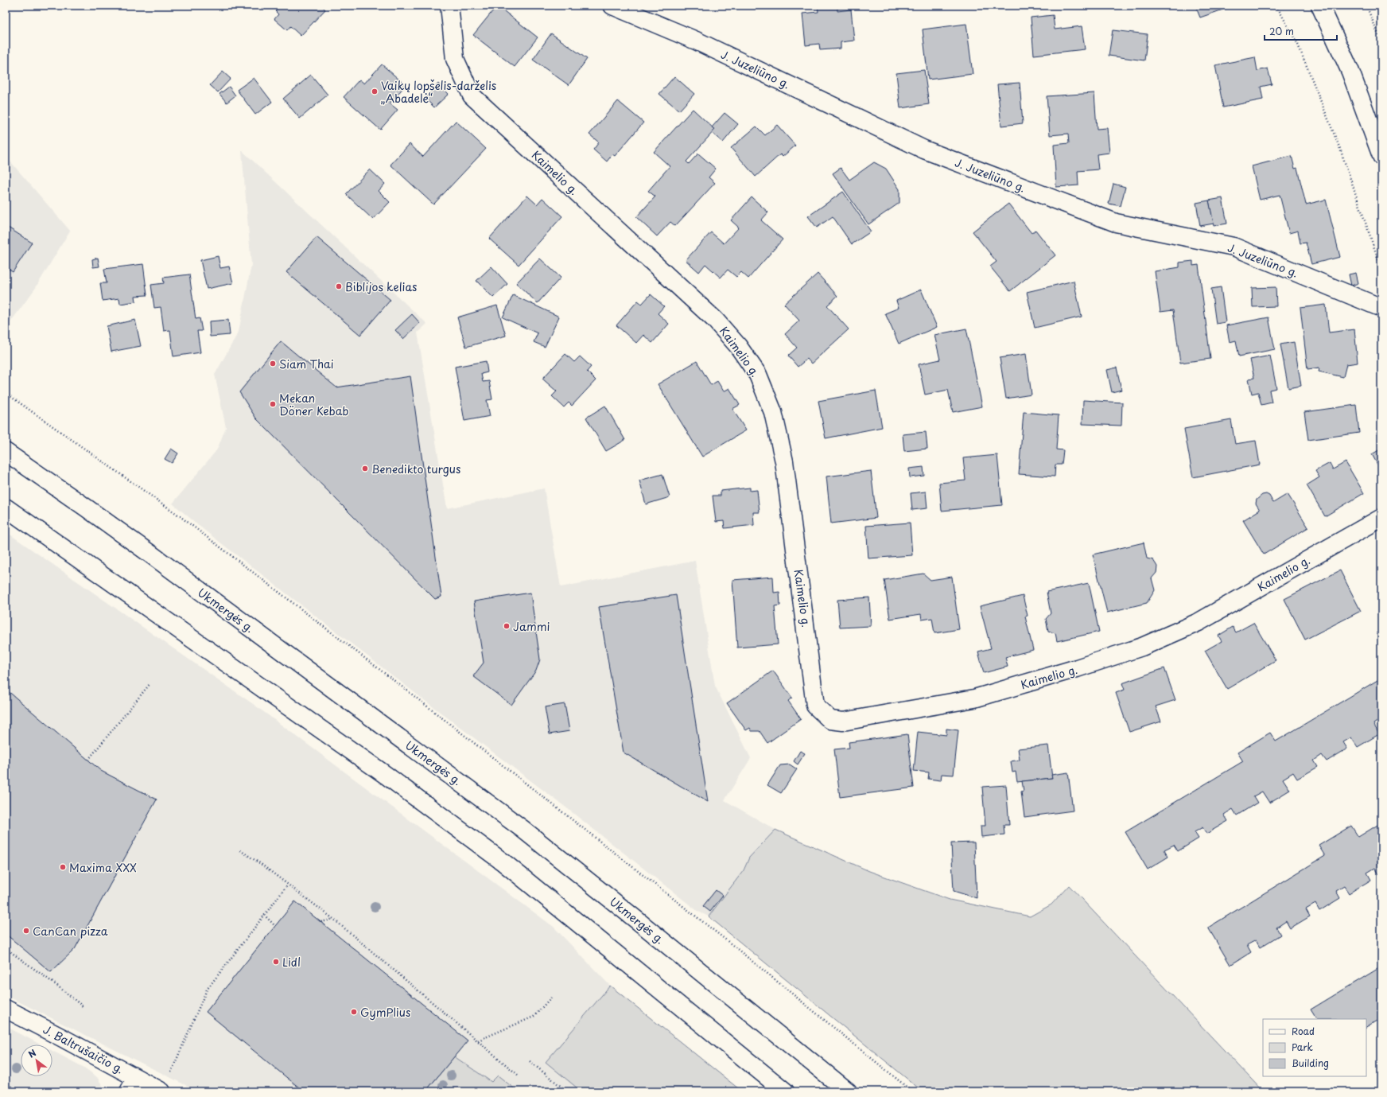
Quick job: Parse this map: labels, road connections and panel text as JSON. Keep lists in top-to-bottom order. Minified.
{"streets":{"main road":["J. Juzeliūno g.","Kaimelio g.","Ukmergės g.","J. Baltrušaičio g."]},"places":["Vaikų lopšelis-darželis „Abadelė“","Biblijos kelias","Siam Thai","Mekan Döner Kebab","Benedikto turgus","Jammi","Maxima XXX","CanCan pizza","Lidl","GymPlius"],"legend":["Road","Park","Building"],"scale_bar":"20 m","north":"top left"}
